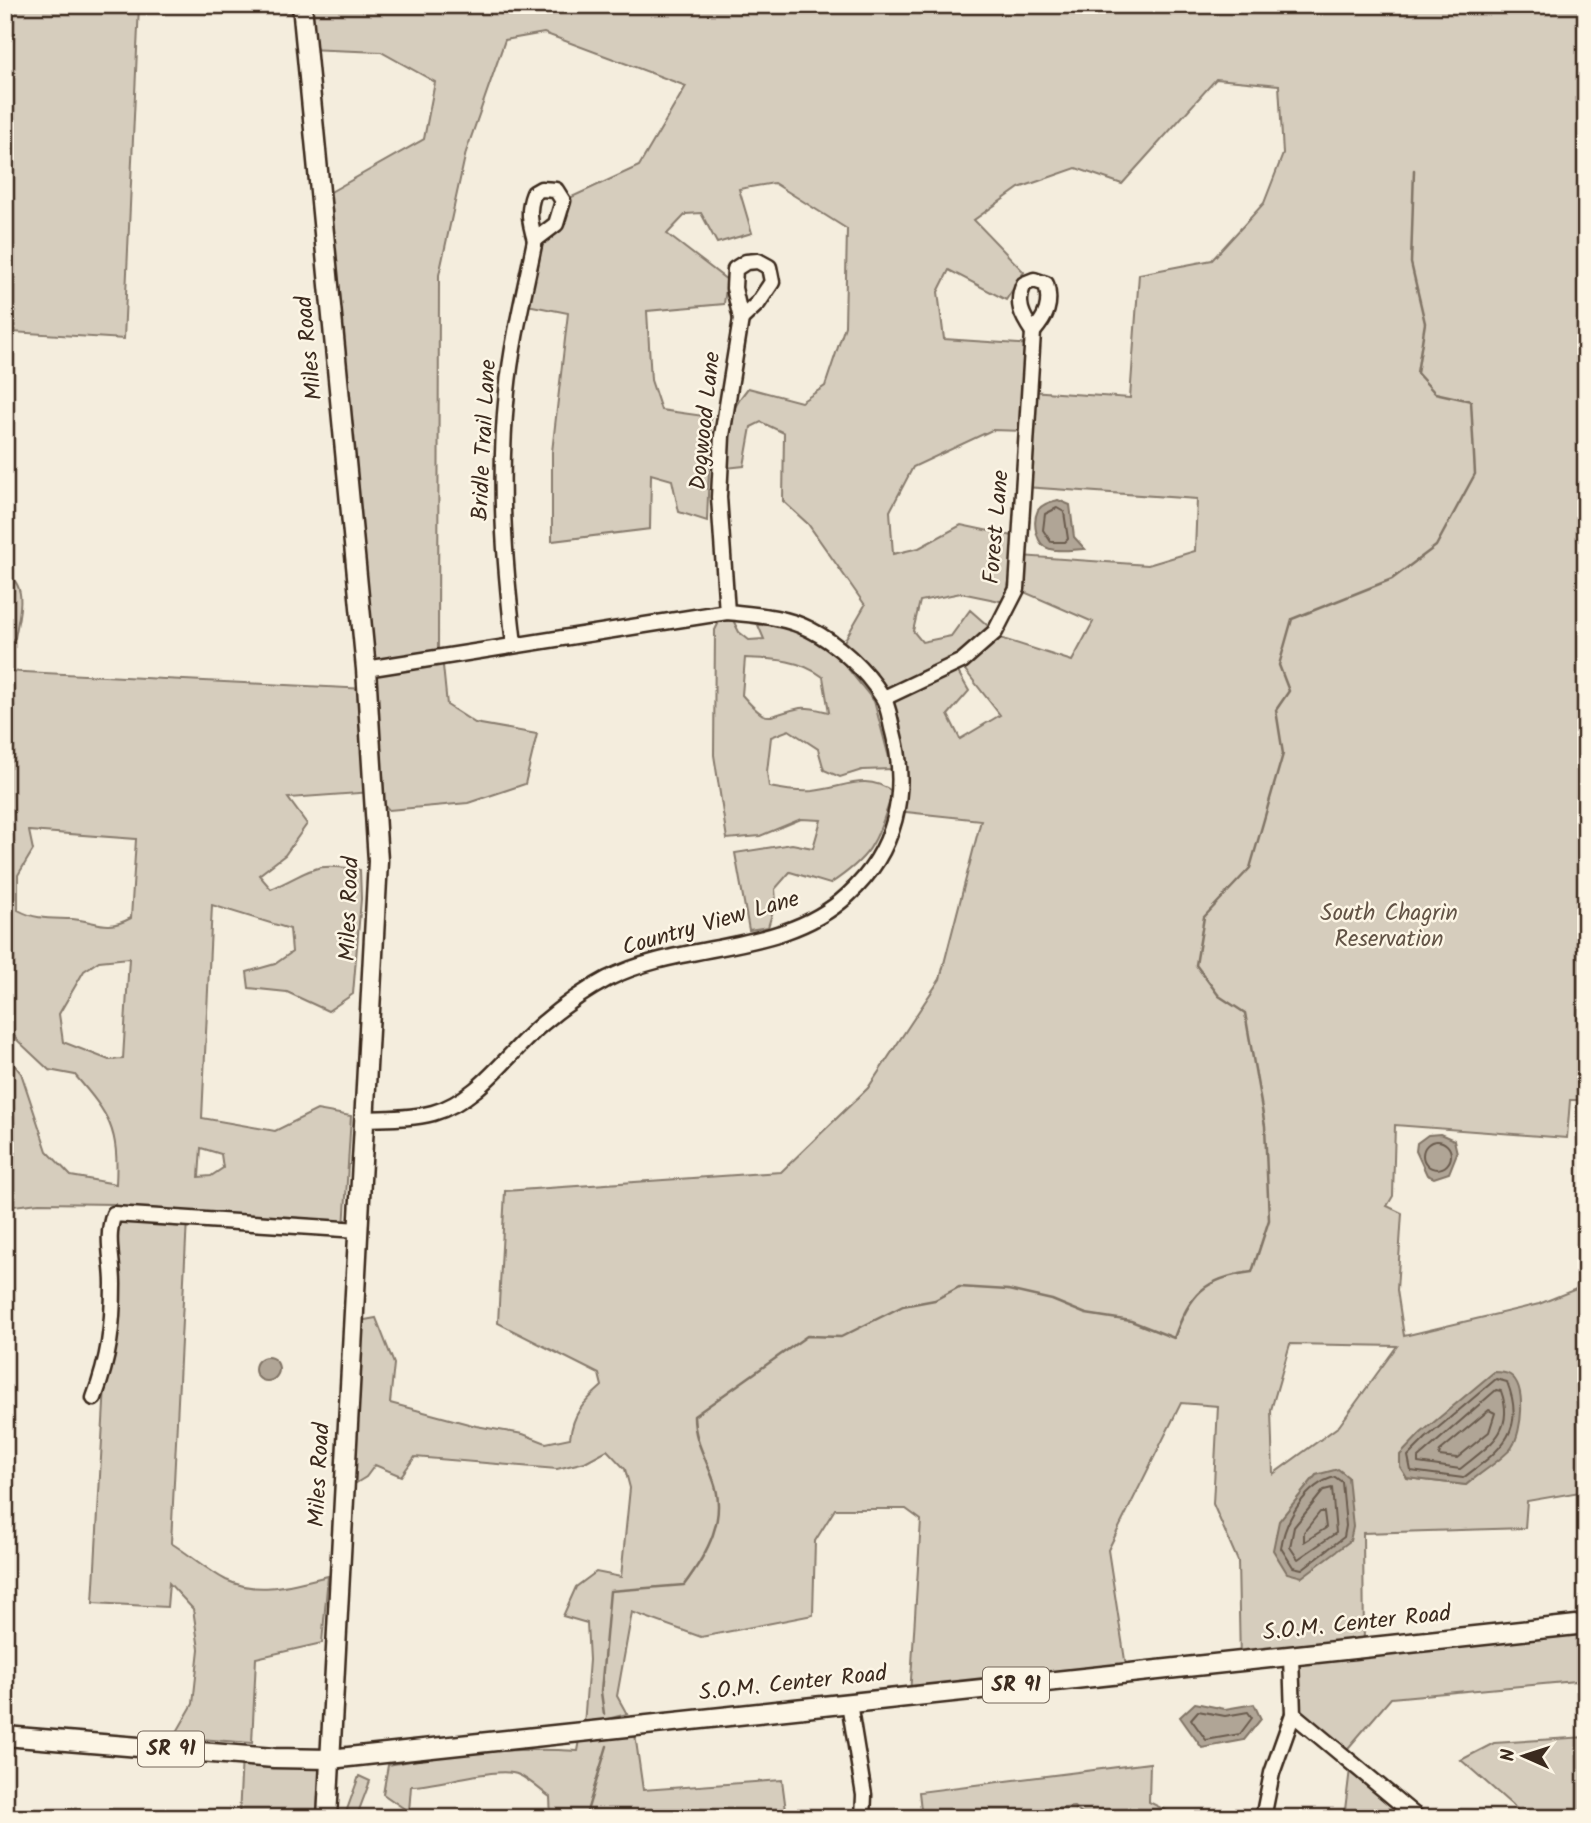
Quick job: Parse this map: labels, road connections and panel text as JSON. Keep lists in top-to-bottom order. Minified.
{"streets":{"main road":["Miles Road","S.O.M. Center Road","SR 91"],"street":["Dogwood Lane","Bridle Trail Lane","Forest Lane","Country View Lane"]},"crossings":[["Miles Road","Country View Lane"],["Miles Road","S.O.M. Center Road"],["Dogwood Lane","Country View Lane"],["Bridle Trail Lane","Country View Lane"],["Forest Lane","Country View Lane"]],"parks":["South Chagrin Reservation"],"north":"left"}
